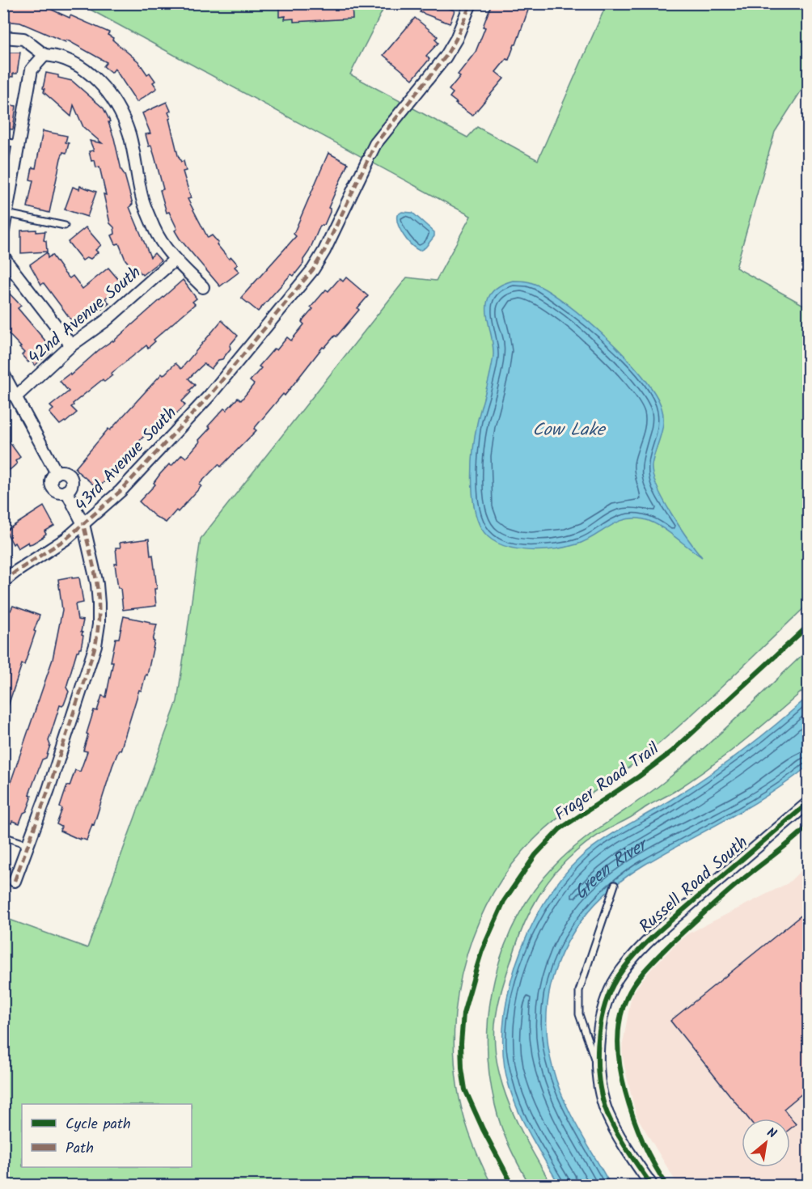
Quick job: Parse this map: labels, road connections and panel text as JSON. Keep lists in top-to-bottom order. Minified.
{"streets":{"street":["42nd Avenue South","43rd Avenue South","Russell Road South"],"cycle path":["Frager Road Trail"]},"water":["Cow Lake","Green River"],"legend":["Cycle path","Path"],"north":"top right"}
